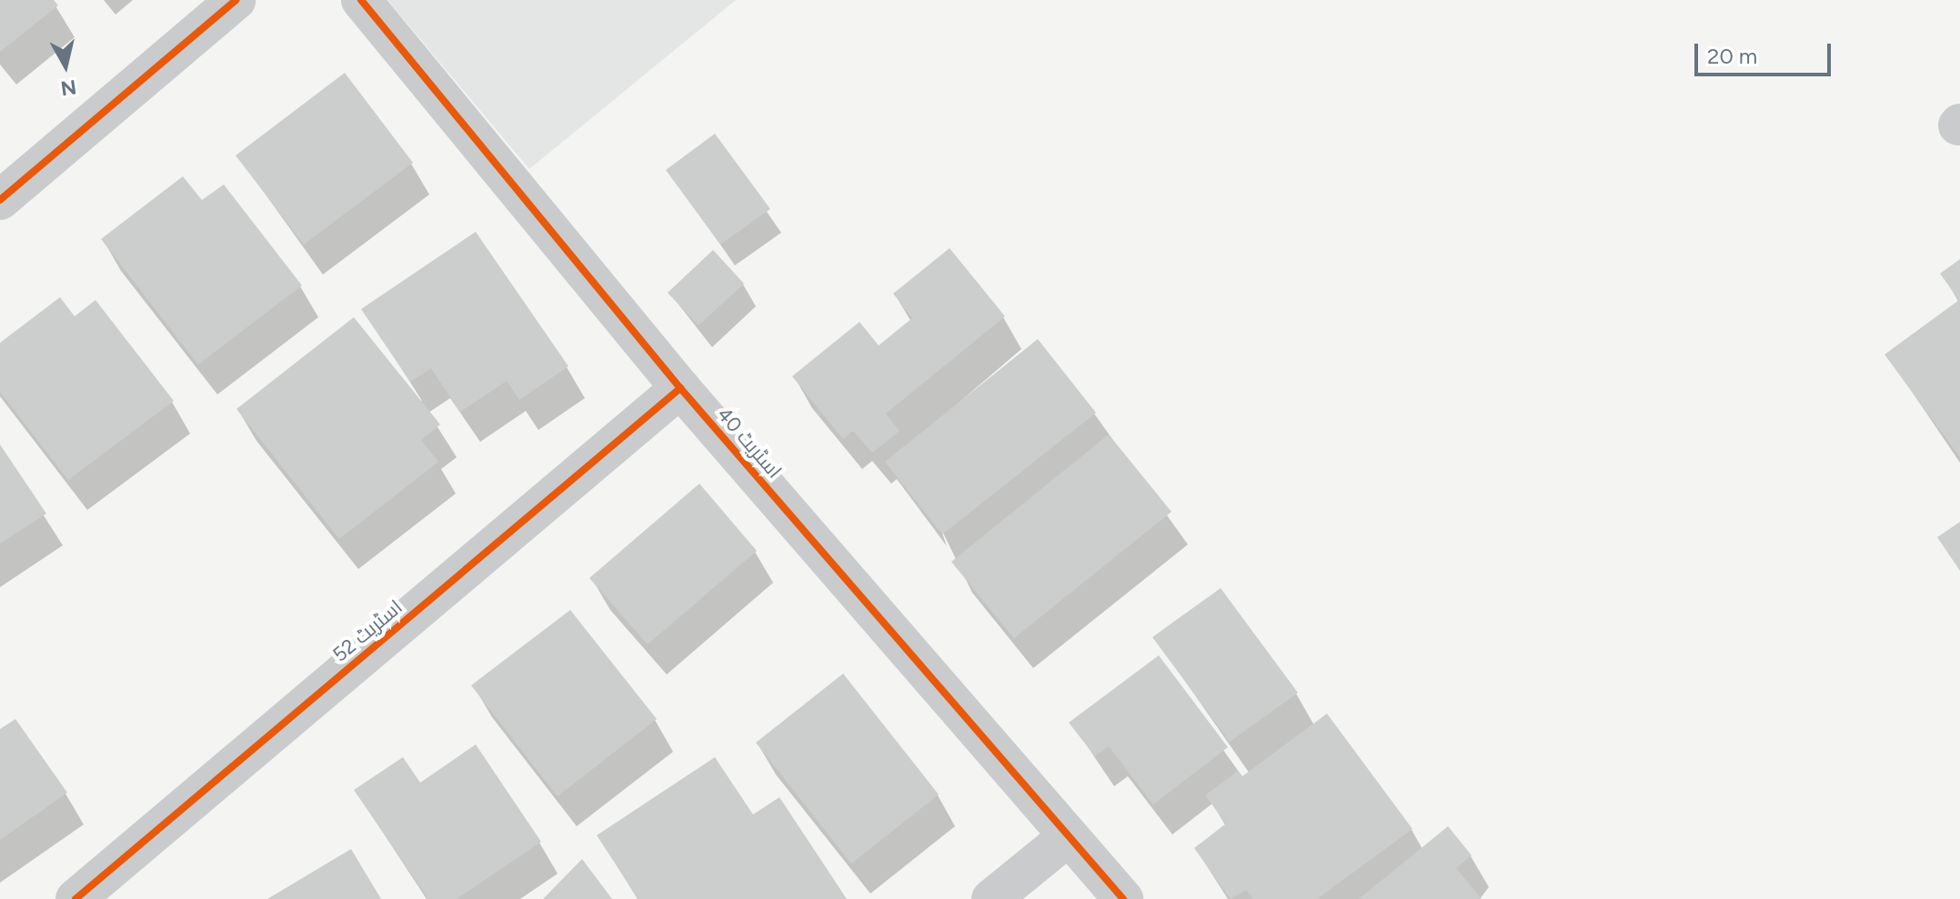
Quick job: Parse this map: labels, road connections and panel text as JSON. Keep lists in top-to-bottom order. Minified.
{"streets":{"street":["اسٹریٹ 40","اسٹریٹ 52"]},"crossings":[["اسٹریٹ 40","اسٹریٹ 52"]],"scale_bar":"20 m","north":"bottom"}
